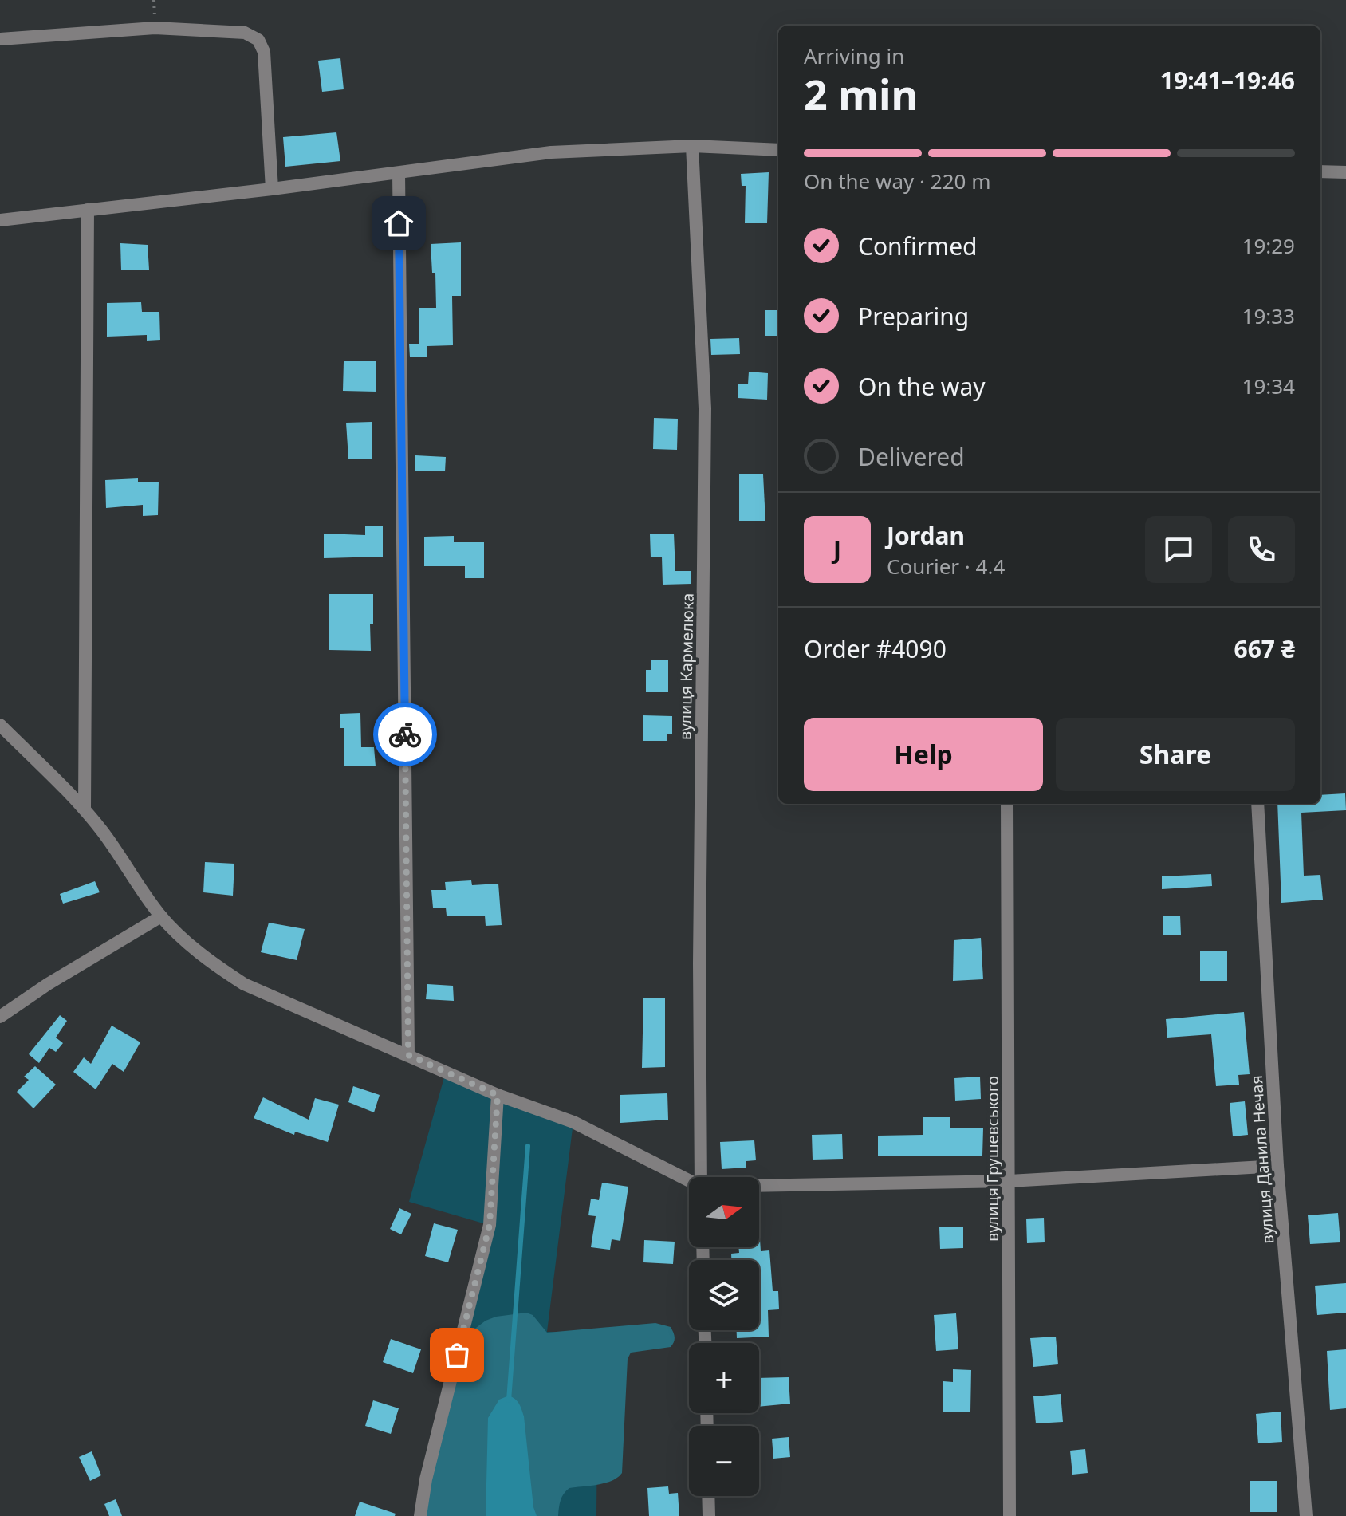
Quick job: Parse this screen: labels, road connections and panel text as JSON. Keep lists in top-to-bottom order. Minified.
{"streets":{"street":["вулиця Кармелюка","вулиця Грушевського","вулиця Данила Нечая"]},"north":"right","page":{"heading":["2 min","Arriving in","19:41–19:46"],"panel":["Jordan","Courier · 4.4","Order #4090","667 ₴"],"bar":"On the way · 220 m","list":[["Confirmed","19:29"],["Preparing","19:33"],["On the way","19:34"],"Delivered"],"round":"J","buttons":["Help","Share"],"map_buttons":["+","−"]}}
